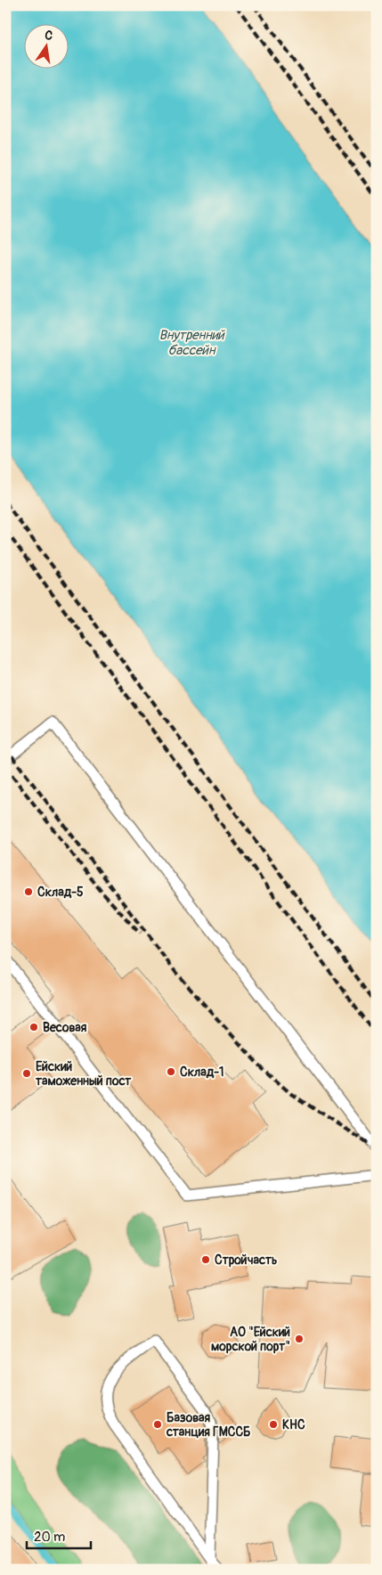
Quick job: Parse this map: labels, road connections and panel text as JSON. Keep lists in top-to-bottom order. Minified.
{"water":["Внутренний бассейн"],"places":["Склад-5","Весовая","Склад-1","Ейский таможенный пост","Стройчасть","АО \"Ейский морской порт\"","Базовая станция ГМССБ","КНС"],"scale_bar":"20 m","north":"top"}
